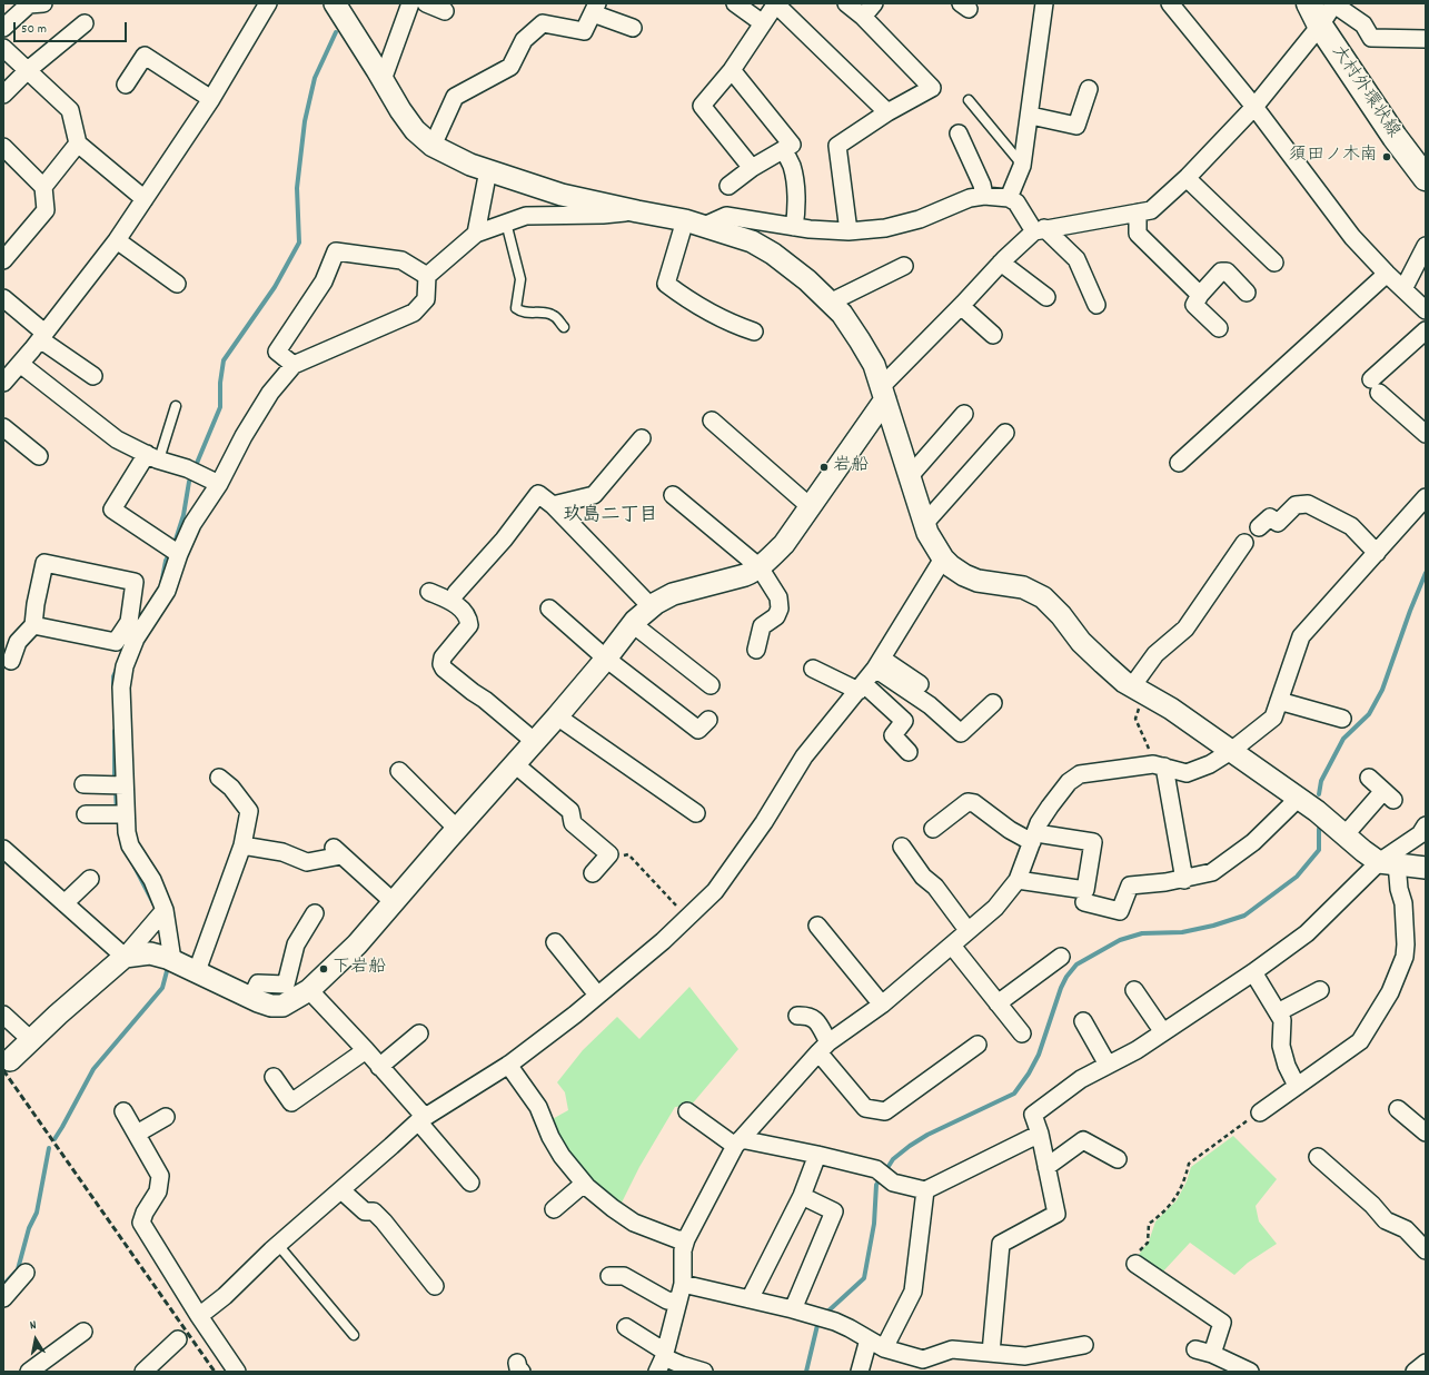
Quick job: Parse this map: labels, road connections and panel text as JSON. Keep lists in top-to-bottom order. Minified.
{"streets":{"main road":["大村外環状線"]},"districts":["玖島二丁目"],"places":["須田ノ木南","岩船","下岩船"],"scale_bar":"50 m","north":"top"}
